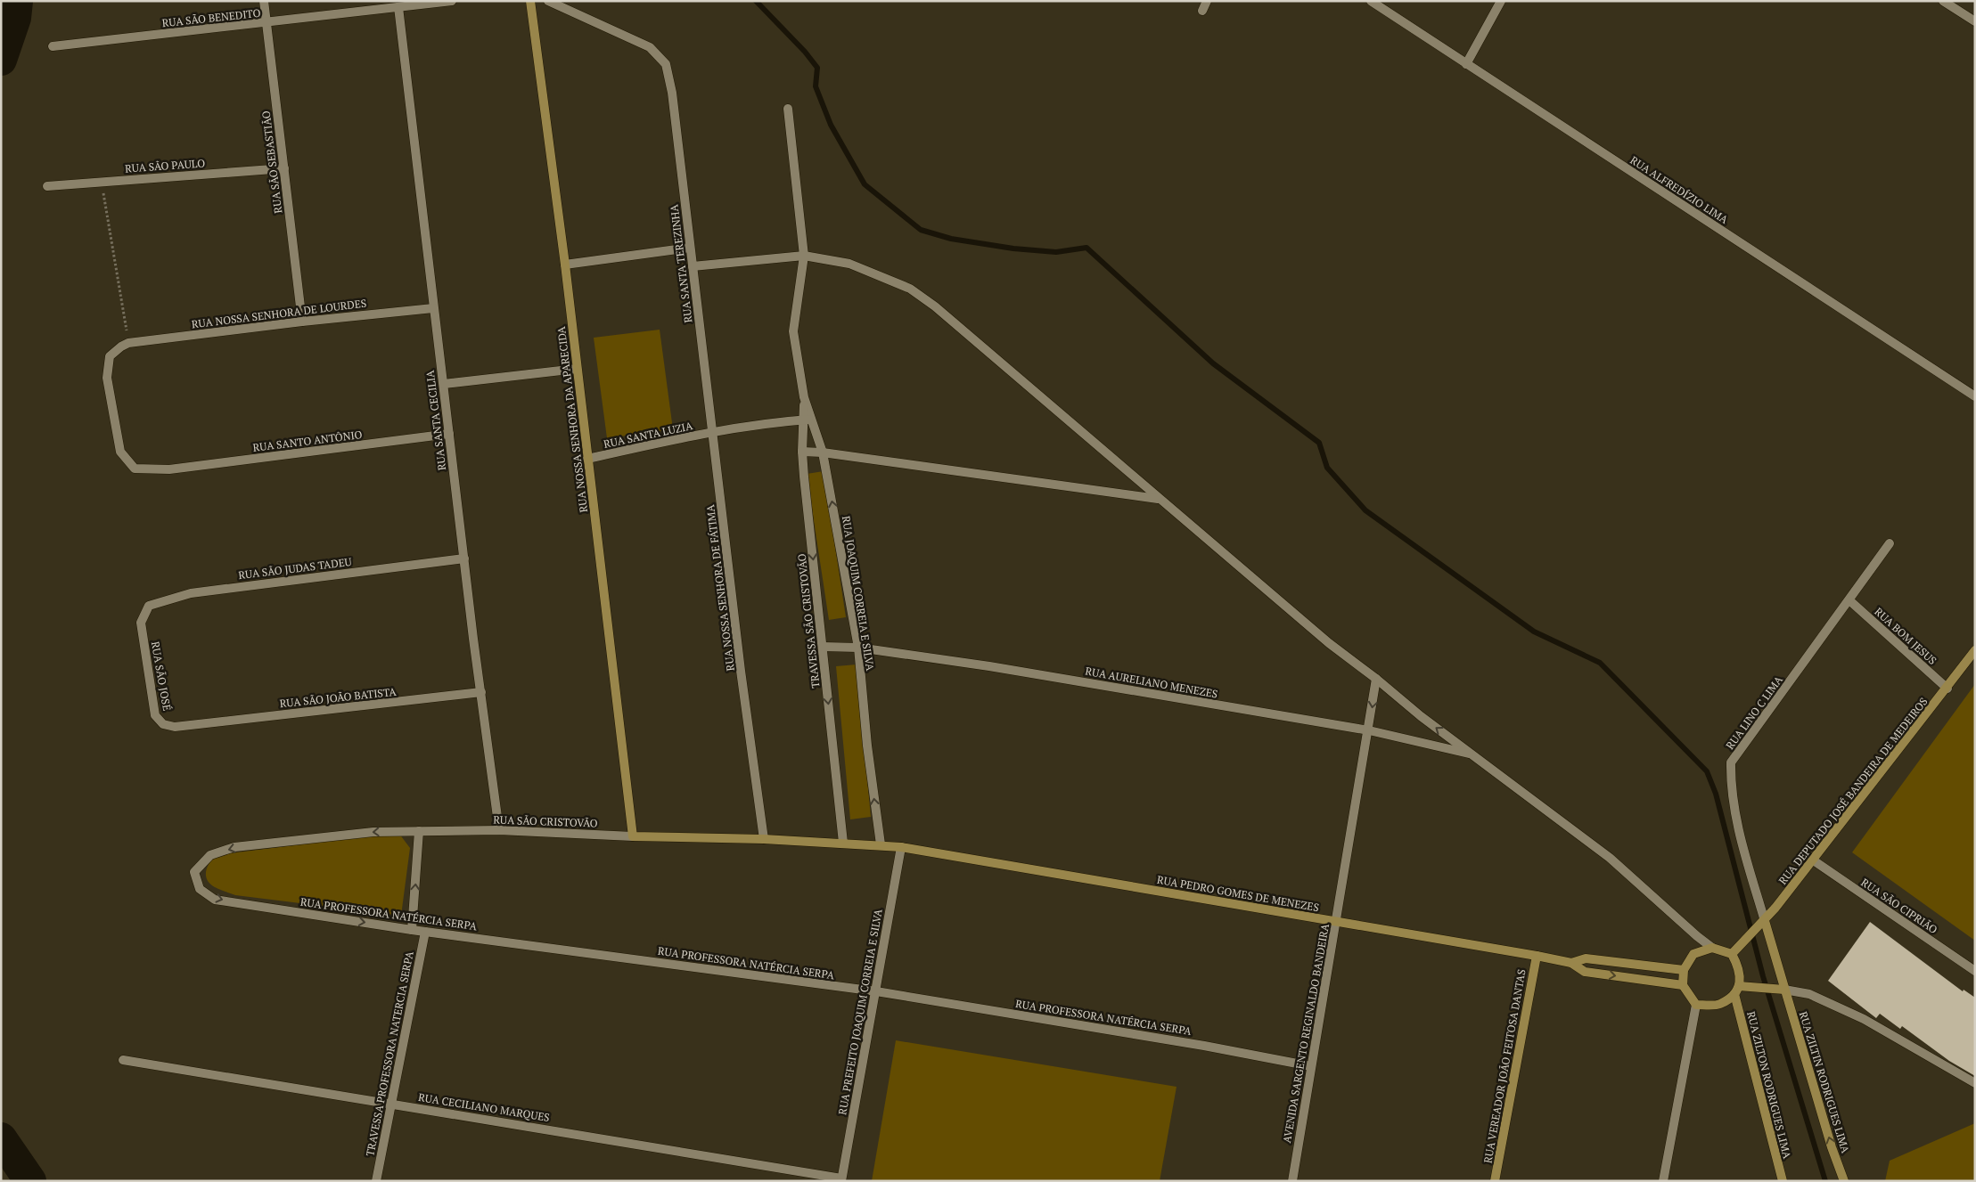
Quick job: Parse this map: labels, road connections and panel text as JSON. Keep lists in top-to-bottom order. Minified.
{"streets":{"street":["RUA SÃO BENEDITO","RUA SÃO SEBASTIÃO","RUA SÃO PAULO","RUA ALFREDÍZIO LIMA","RUA SANTA TEREZINHA","RUA NOSSA SENHORA DE LOURDES","RUA NOSSA SENHORA DA APARECIDA","RUA SANTA CECILIA","RUA SANTA LUZIA","RUA SANTO ANTÔNIO","RUA SÃO JUDAS TADEU","RUA NOSSA SENHORA DE FÁTIMA","RUA JOAQUIM CORREIA E SILVA","TRAVESSA SÃO CRISTOVÃO","RUA BOM JESUS","RUA SÃO JOSÉ","RUA AURELIANO MENEZES","RUA SÃO JOÃO BATISTA","RUA LINO C LIMA","RUA DEPUTADO JOSÉ BANDEIRA DE MEDEIROS","RUA SÃO CRISTOVÃO","RUA PEDRO GOMES DE MENEZES","RUA SÃO CIPRIÃO","RUA PROFESSORA NATÉRCIA SERPA","RUA PREFEITO JOAQUIM CORREIA E SILVA","AVENIDA SARGENTO REGINALDO BANDEIRA","TRAVESSA PROFESSORA NATERCIA SERPA","RUA VEREADOR JOÃO FEITOSA DANTAS","RUA ZILTIN RODRIGUES LIMA","RUA ZILTON RODRIGUES LIMA","RUA CECILIANO MARQUES"]},"crossings":[["RUA SÃO BENEDITO","RUA SÃO SEBASTIÃO"],["RUA SÃO BENEDITO","RUA SANTA CECILIA"],["RUA SÃO SEBASTIÃO","RUA SÃO PAULO"],["RUA SÃO SEBASTIÃO","RUA NOSSA SENHORA DE LOURDES"],["RUA SANTA TEREZINHA","RUA SANTA LUZIA"],["RUA SANTA TEREZINHA","RUA NOSSA SENHORA DE FÁTIMA"],["RUA NOSSA SENHORA DE LOURDES","RUA SANTA CECILIA"],["RUA NOSSA SENHORA DE LOURDES","RUA SANTO ANTÔNIO"],["RUA NOSSA SENHORA DA APARECIDA","RUA SANTA LUZIA"],["RUA NOSSA SENHORA DA APARECIDA","RUA SÃO CRISTOVÃO"],["RUA SANTA CECILIA","RUA SANTO ANTÔNIO"],["RUA SANTA CECILIA","RUA SÃO JUDAS TADEU"],["RUA SANTA CECILIA","RUA SÃO JOÃO BATISTA"],["RUA SANTA CECILIA","RUA SÃO CRISTOVÃO"],["RUA SANTA LUZIA","RUA NOSSA SENHORA DE FÁTIMA"],["RUA SÃO JUDAS TADEU","RUA SÃO JOSÉ"],["RUA NOSSA SENHORA DE FÁTIMA","RUA SÃO CRISTOVÃO"],["RUA JOAQUIM CORREIA E SILVA","TRAVESSA SÃO CRISTOVÃO"],["RUA JOAQUIM CORREIA E SILVA","RUA AURELIANO MENEZES"],["RUA JOAQUIM CORREIA E SILVA","RUA SÃO CRISTOVÃO"],["TRAVESSA SÃO CRISTOVÃO","RUA AURELIANO MENEZES"],["TRAVESSA SÃO CRISTOVÃO","RUA SÃO CRISTOVÃO"],["RUA BOM JESUS","RUA LINO C LIMA"],["RUA BOM JESUS","RUA DEPUTADO JOSÉ BANDEIRA DE MEDEIROS"],["RUA SÃO JOSÉ","RUA SÃO JOÃO BATISTA"],["RUA AURELIANO MENEZES","AVENIDA SARGENTO REGINALDO BANDEIRA"],["RUA LINO C LIMA","RUA DEPUTADO JOSÉ BANDEIRA DE MEDEIROS"],["RUA DEPUTADO JOSÉ BANDEIRA DE MEDEIROS","RUA PEDRO GOMES DE MENEZES"],["RUA DEPUTADO JOSÉ BANDEIRA DE MEDEIROS","RUA SÃO CIPRIÃO"],["RUA DEPUTADO JOSÉ BANDEIRA DE MEDEIROS","RUA ZILTON RODRIGUES LIMA"],["RUA SÃO CRISTOVÃO","RUA PEDRO GOMES DE MENEZES"],["RUA SÃO CRISTOVÃO","RUA PROFESSORA NATÉRCIA SERPA"],["RUA SÃO CRISTOVÃO","RUA PREFEITO JOAQUIM CORREIA E SILVA"],["RUA PEDRO GOMES DE MENEZES","RUA PREFEITO JOAQUIM CORREIA E SILVA"],["RUA PEDRO GOMES DE MENEZES","AVENIDA SARGENTO REGINALDO BANDEIRA"],["RUA PEDRO GOMES DE MENEZES","RUA VEREADOR JOÃO FEITOSA DANTAS"],["RUA PEDRO GOMES DE MENEZES","RUA ZILTON RODRIGUES LIMA"],["RUA PROFESSORA NATÉRCIA SERPA","RUA PREFEITO JOAQUIM CORREIA E SILVA"],["RUA PROFESSORA NATÉRCIA SERPA","AVENIDA SARGENTO REGINALDO BANDEIRA"],["RUA PROFESSORA NATÉRCIA SERPA","TRAVESSA PROFESSORA NATERCIA SERPA"],["RUA PREFEITO JOAQUIM CORREIA E SILVA","RUA CECILIANO MARQUES"],["TRAVESSA PROFESSORA NATERCIA SERPA","RUA CECILIANO MARQUES"]],"one_way":["RUA JOAQUIM CORREIA E SILVA","TRAVESSA SÃO CRISTOVÃO","RUA ZILTIN RODRIGUES LIMA"]}
